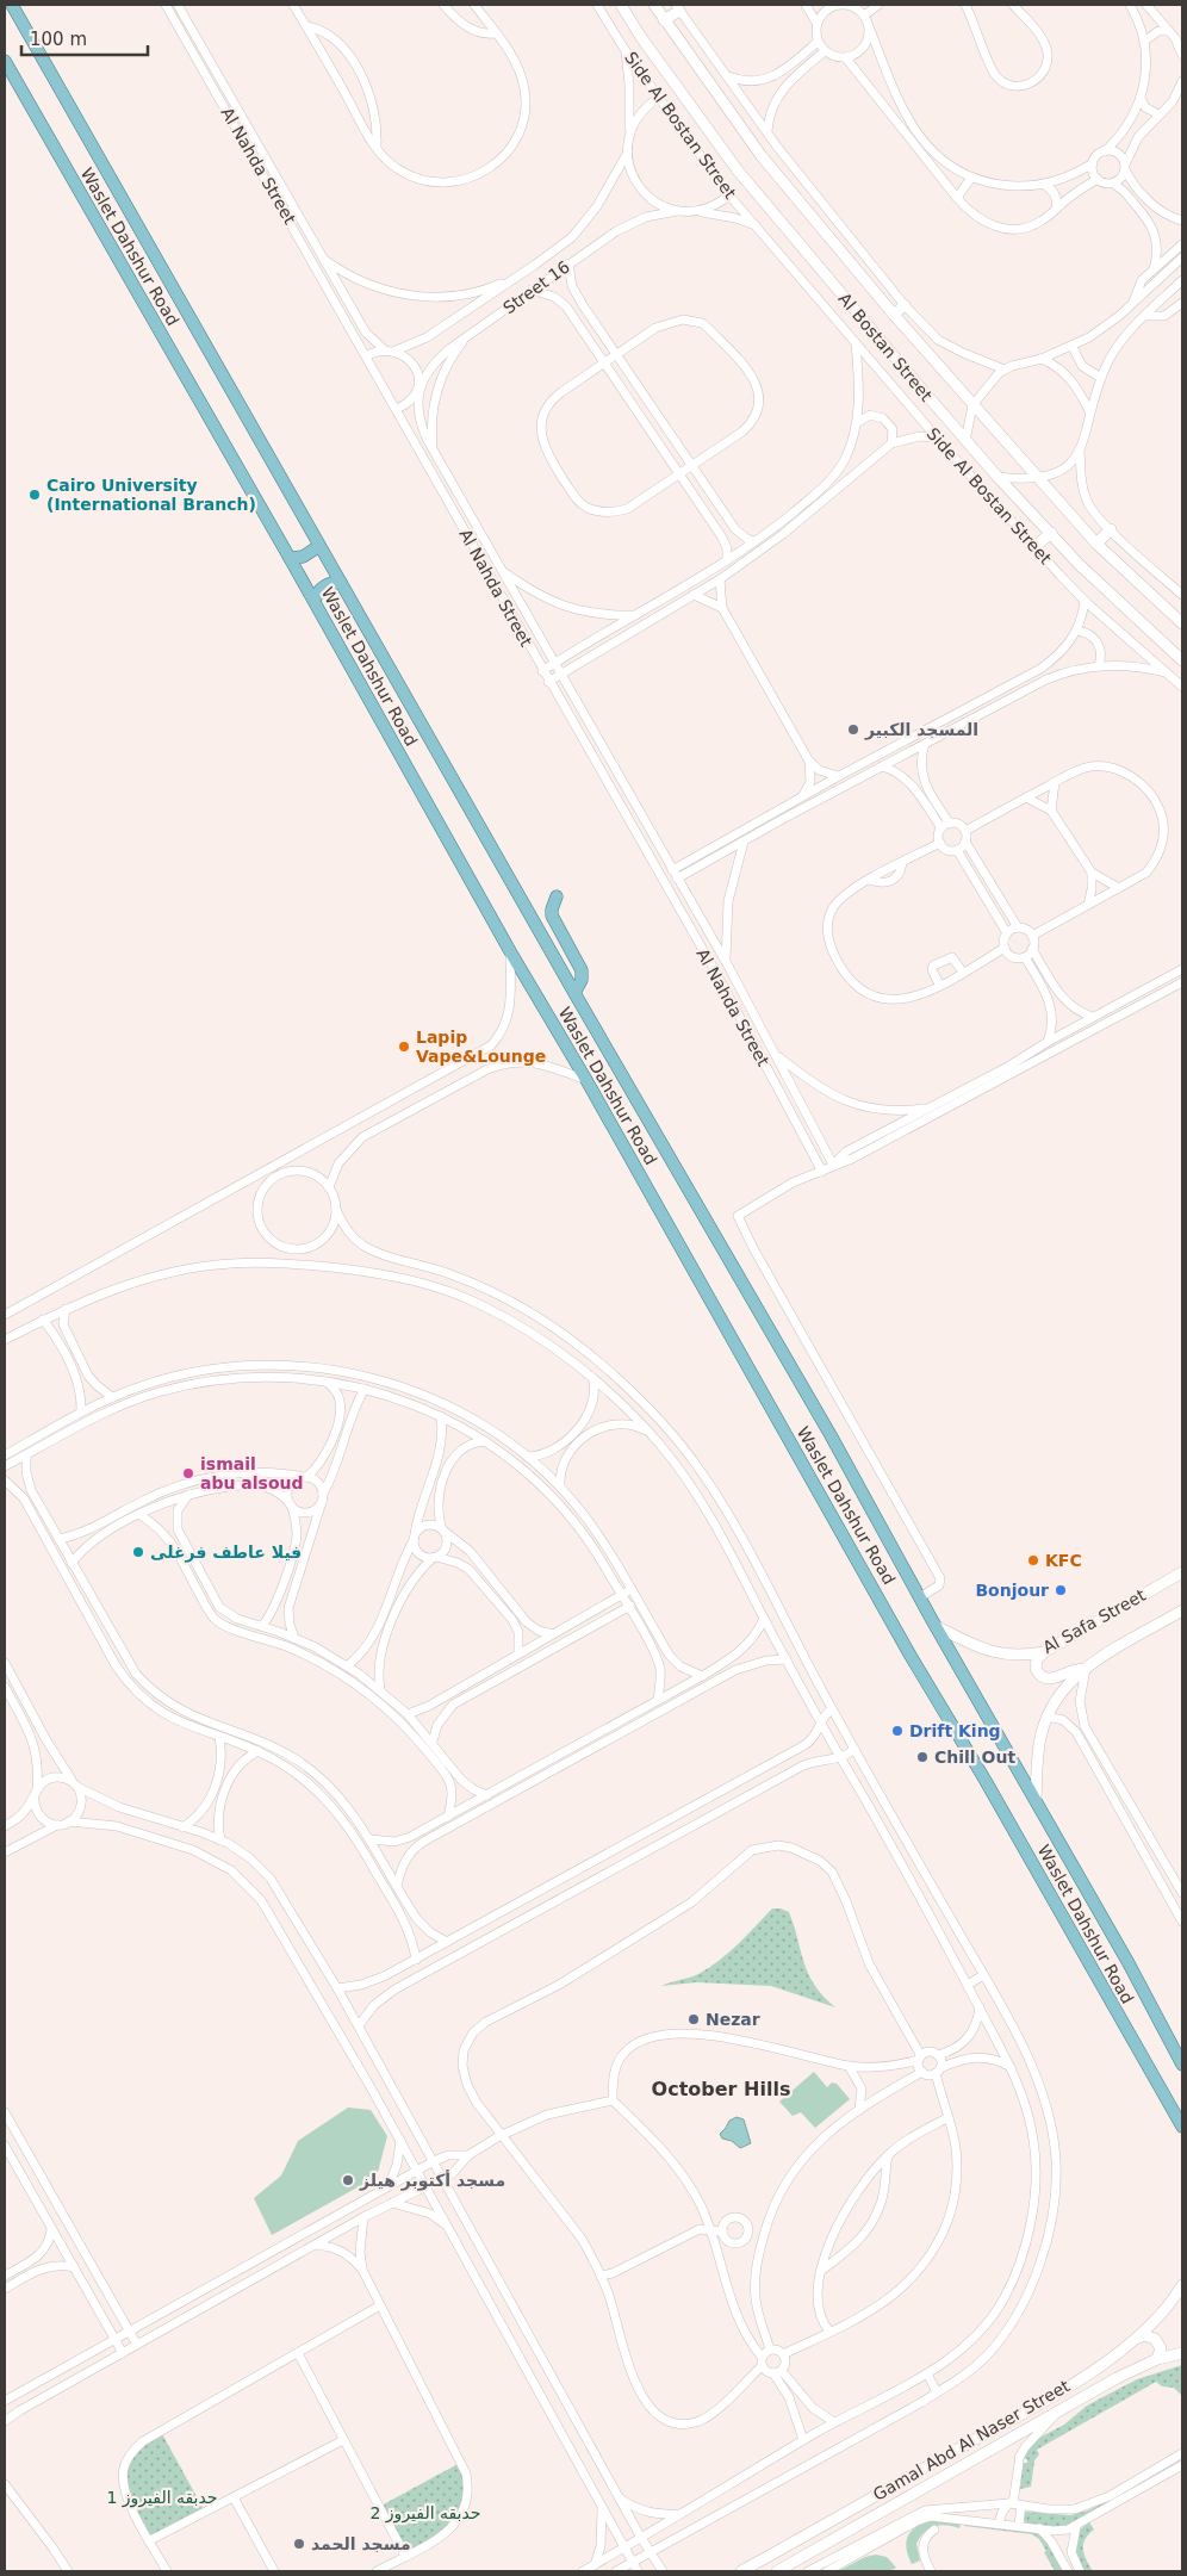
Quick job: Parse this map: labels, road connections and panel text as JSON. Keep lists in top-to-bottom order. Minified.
{"streets":{"main road":["Waslet Dahshur Road"],"street":["Side Al Bostan Street","Al Nahda Street","Street 16","Al Bostan Street","Al Safa Street","Gamal Abd Al Naser Street"]},"crossings":[["Al Nahda Street","Street 16"],["Waslet Dahshur Road","Al Safa Street"]],"districts":["October Hills"],"parks":["حدبقه الفيروز 1","حدبقه الفيروز 2"],"places":["Cairo University (International Branch)","المسجد الكبير","Lapip Vape&Lounge","ismail abu alsoud","فيلا عاطف فرغلى","KFC","Bonjour","Drift King","Chill Out","Nezar","مسجد أكتوبر هيلز","مسجد الحمد"],"scale_bar":"100 m"}
